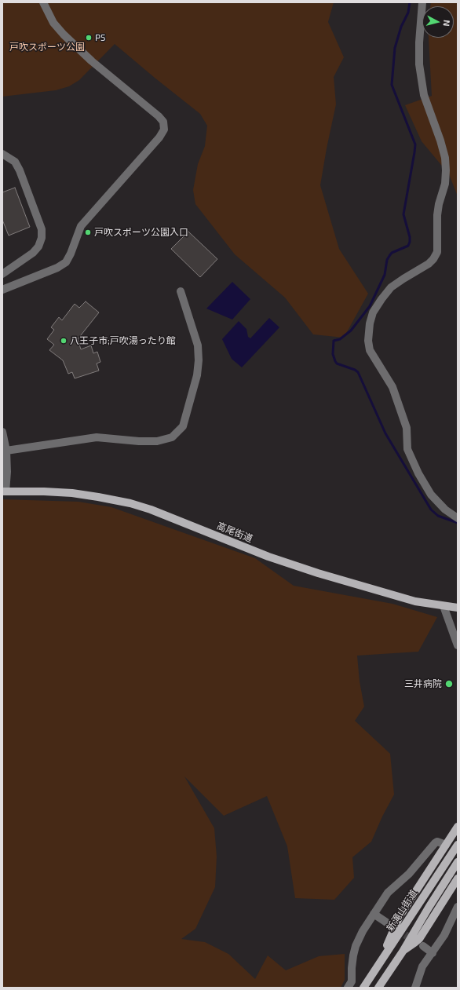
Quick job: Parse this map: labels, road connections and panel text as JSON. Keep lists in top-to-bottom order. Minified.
{"streets":{"main road":["高尾街道","新滝山街道"]},"parks":["戸吹スポーツ公園"],"places":["P5","戸吹スポーツ公園入口","八王子市;戸吹湯ったり館","三井病院"],"north":"right"}
